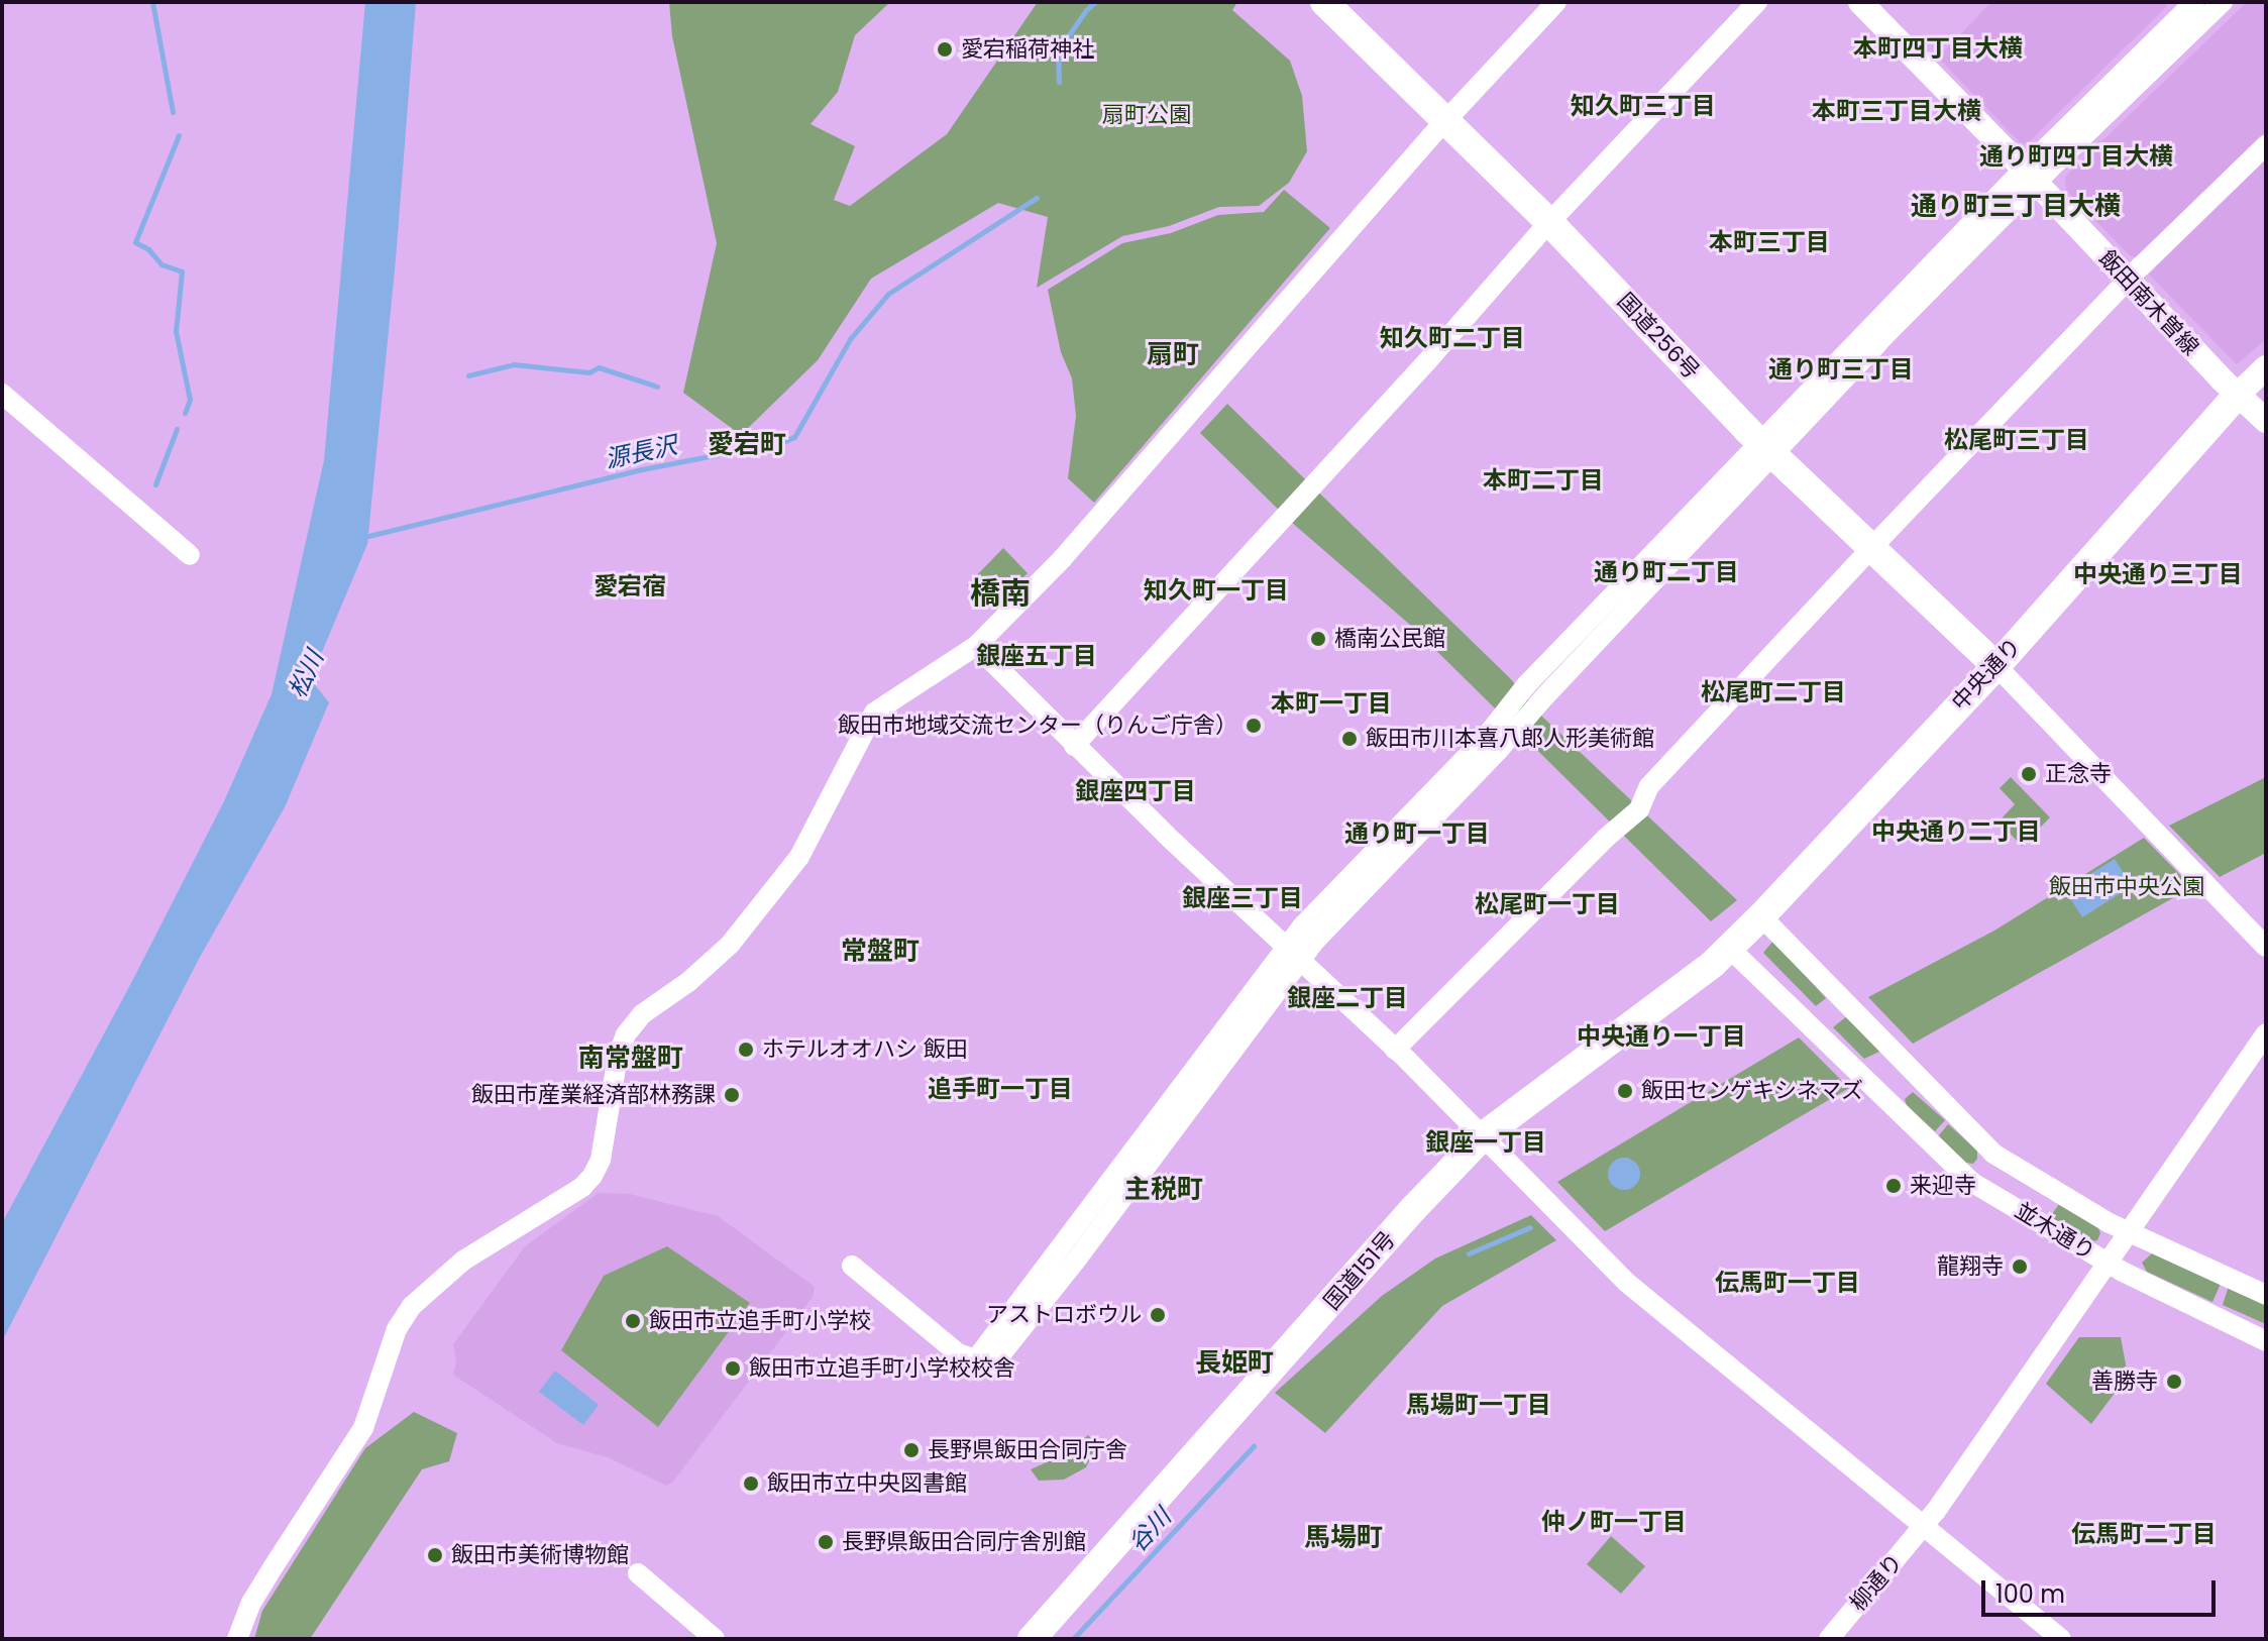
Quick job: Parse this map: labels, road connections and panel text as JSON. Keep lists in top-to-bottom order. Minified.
{"streets":{"highway":["国道256号","中央通り","国道151号"],"main road":["飯田南木曽線"],"street":["並木通り","柳通り"]},"crossings":[["飯田南木曽線","中央通り"],["国道256号","中央通り"],["中央通り","並木通り"],["中央通り","国道151号"],["並木通り","国道151号"],["並木通り","柳通り"]],"districts":["本町四丁目大横","知久町三丁目","本町三丁目大横","通り町四丁目大横","通り町三丁目大横","本町三丁目","知久町二丁目","扇町","通り町三丁目","松尾町三丁目","愛宕町","本町二丁目","通り町二丁目","中央通り三丁目","愛宕宿","知久町一丁目","橋南","銀座五丁目","松尾町二丁目","本町一丁目","銀座四丁目","中央通り二丁目","通り町一丁目","銀座三丁目","松尾町一丁目","常盤町","銀座二丁目","中央通り一丁目","南常盤町","追手町一丁目","銀座一丁目","主税町","伝馬町一丁目","長姫町","馬場町一丁目","仲ノ町一丁目","伝馬町二丁目","馬場町"],"water":["源長沢","松川","谷川"],"parks":["扇町公園","飯田市中央公園"],"places":["愛宕稲荷神社","橋南公民館","飯田市地域交流センター（りんご庁舎）","飯田市川本喜八郎人形美術館","正念寺","ホテルオオハシ 飯田","飯田センゲキシネマズ","飯田市産業経済部林務課","来迎寺","龍翔寺","アストロボウル","飯田市立追手町小学校","飯田市立追手町小学校校舎","善勝寺","長野県飯田合同庁舎","飯田市立中央図書館","長野県飯田合同庁舎別館","飯田市美術博物館"],"scale_bar":"100 m"}
